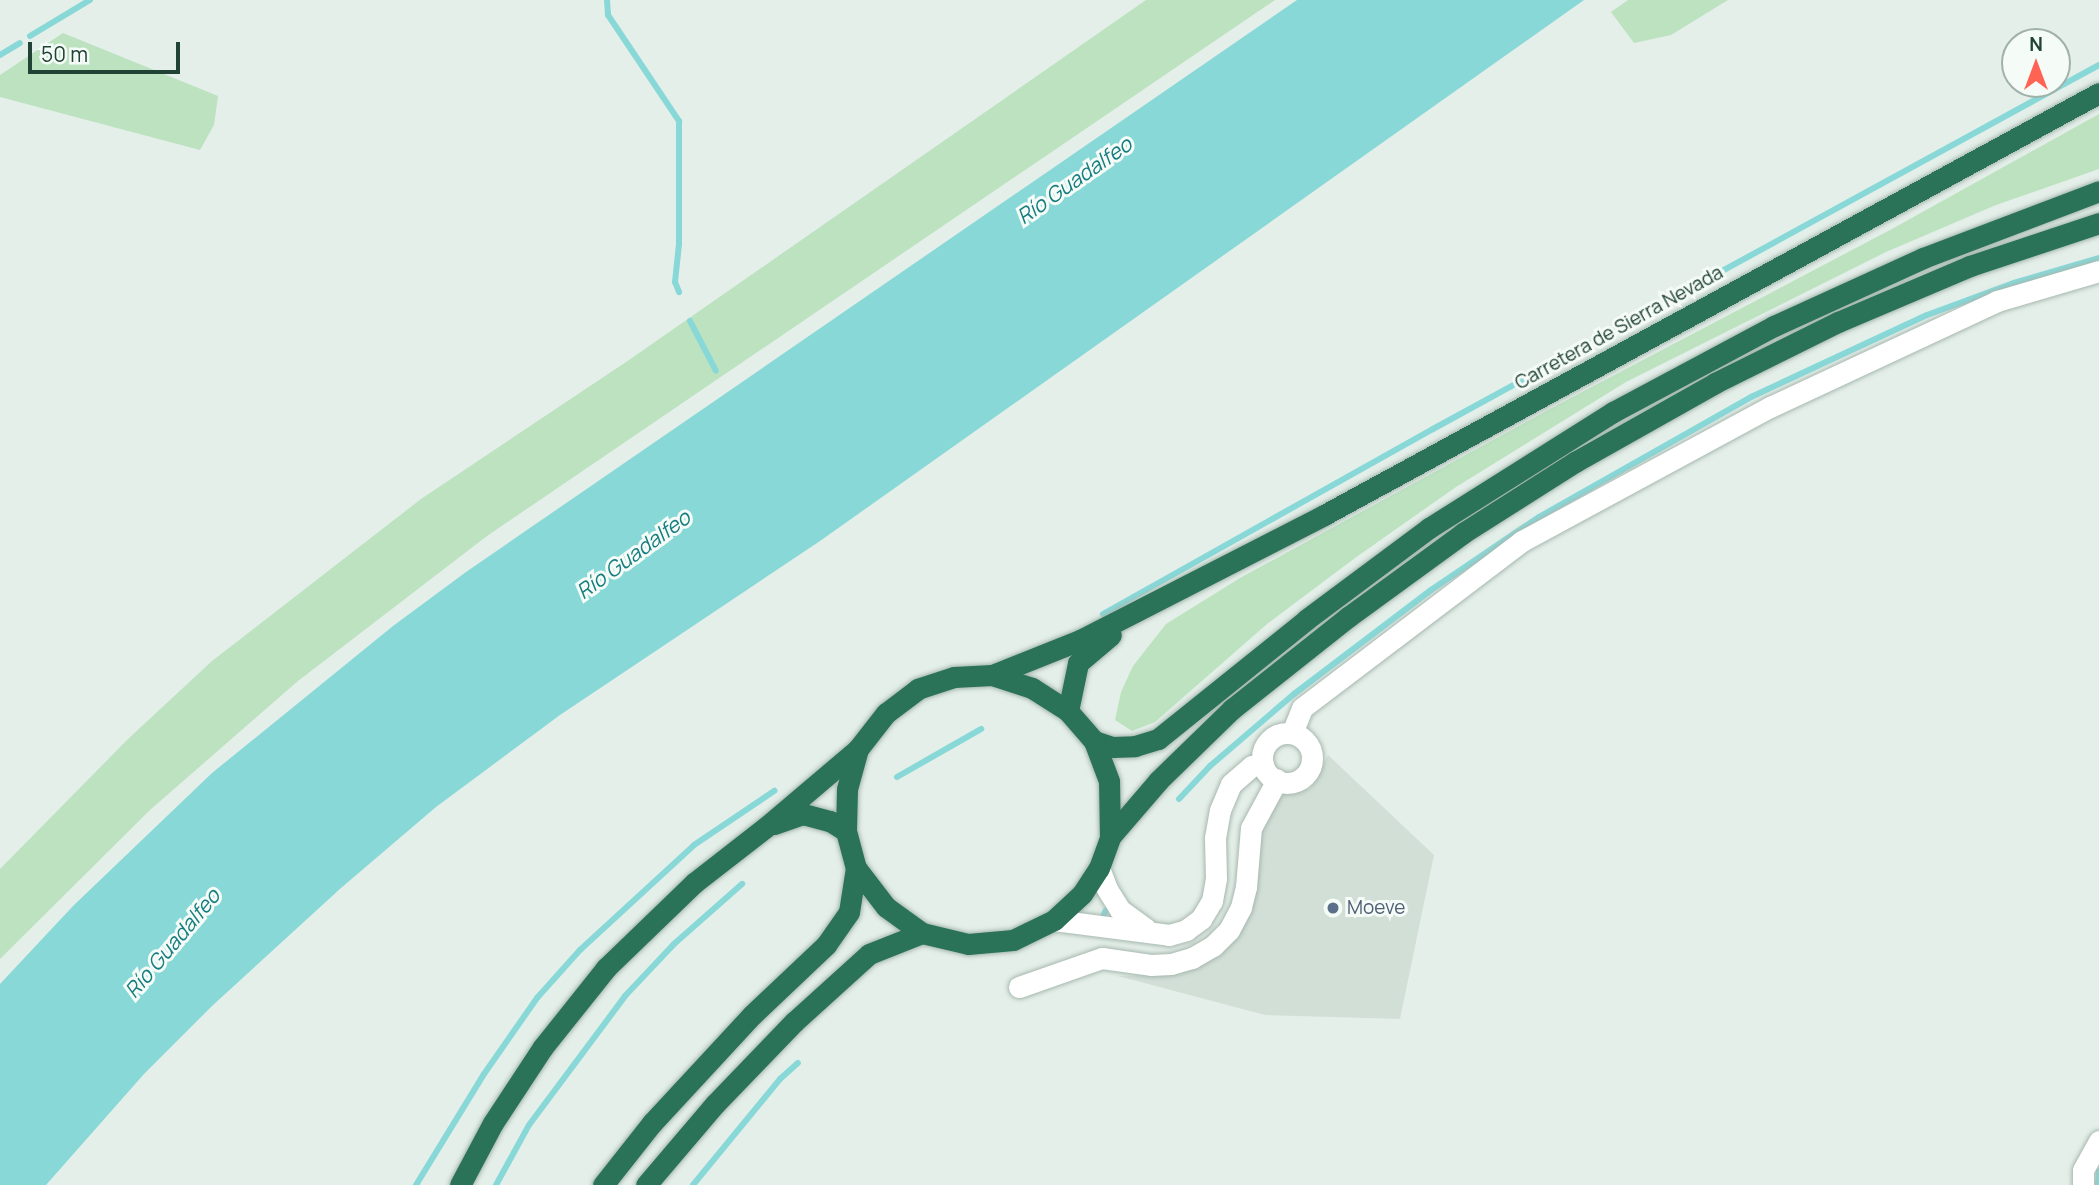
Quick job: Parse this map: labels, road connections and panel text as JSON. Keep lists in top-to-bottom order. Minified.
{"streets":{"highway":["Carretera de Sierra Nevada"]},"water":["Río Guadalfeo"],"places":["Moeve"],"scale_bar":"50 m","north":"top"}
